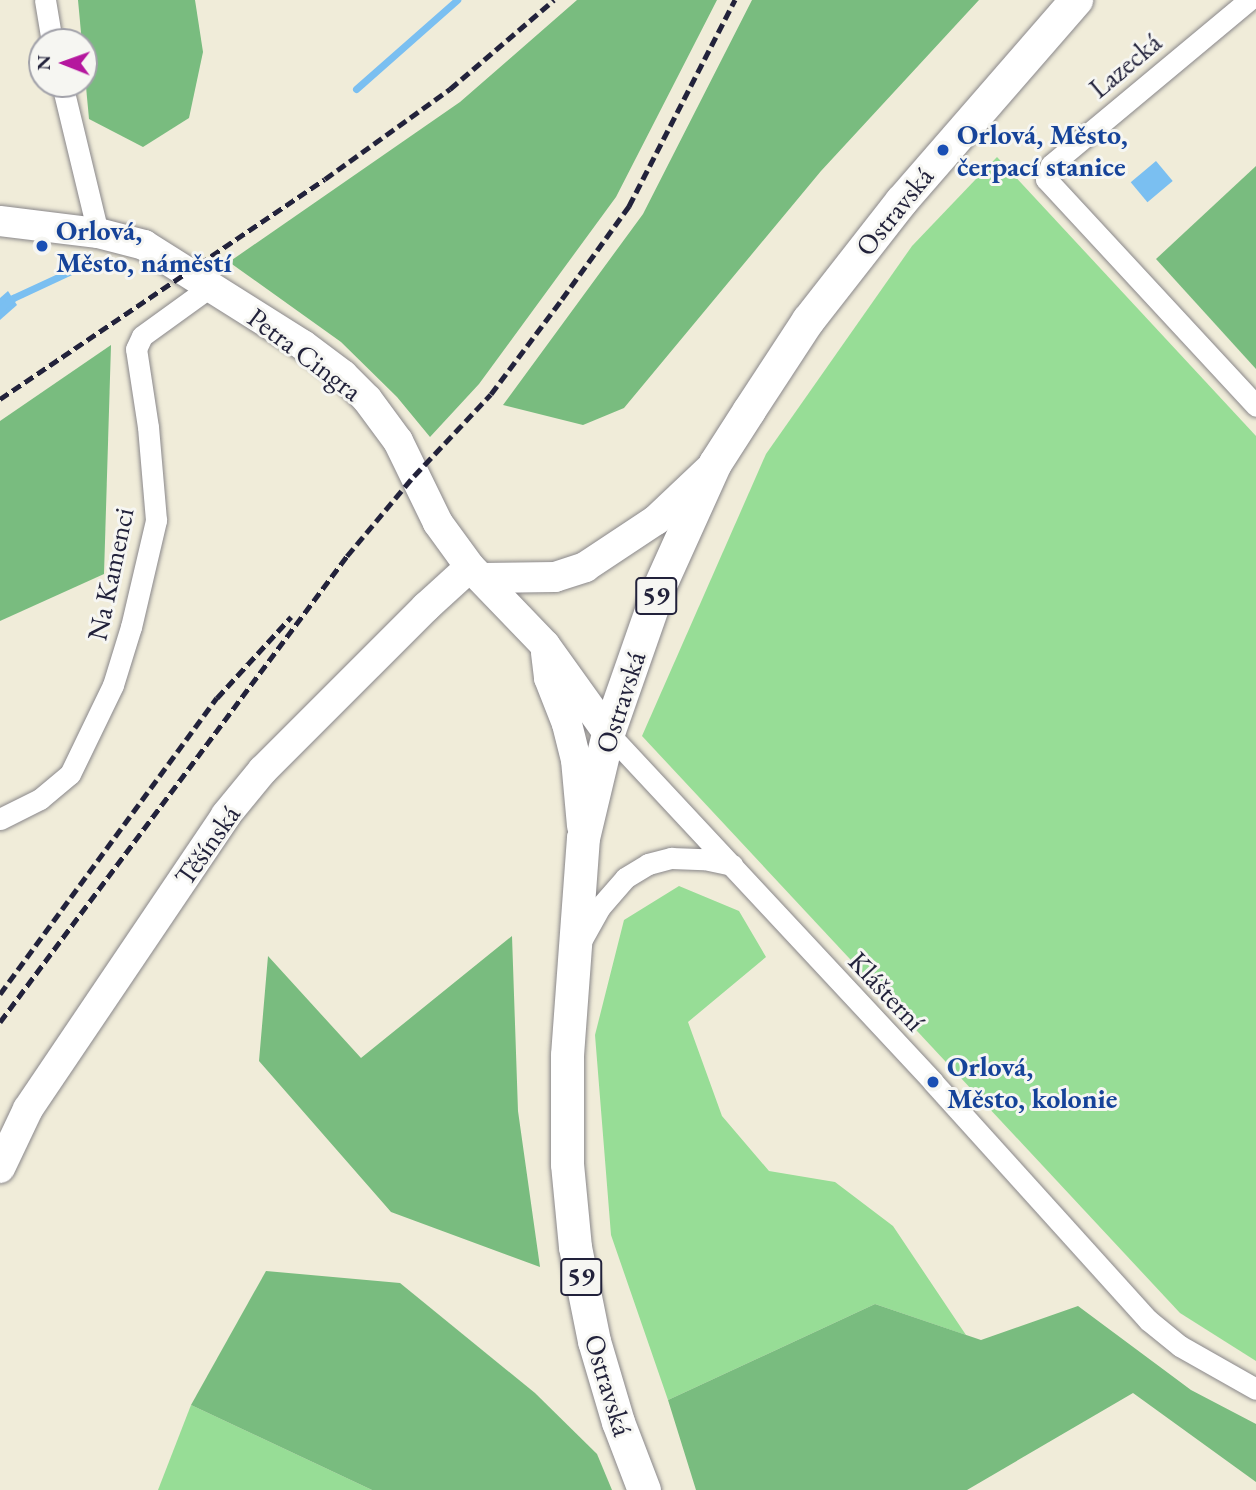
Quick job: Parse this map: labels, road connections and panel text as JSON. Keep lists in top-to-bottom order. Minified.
{"streets":{"main road":["Ostravská","59"],"street":["Lazecká","Petra Cingra","Na Kamenci","Těšínská","Klášterní"]},"crossings":[["Ostravská","Petra Cingra"],["Ostravská","Klášterní"],["Petra Cingra","Na Kamenci"],["Petra Cingra","Těšínská"],["Petra Cingra","Klášterní"]],"places":["Orlová, Město, čerpací stanice","Orlová, Město, náměstí","Orlová, Město, kolonie"],"north":"left"}
